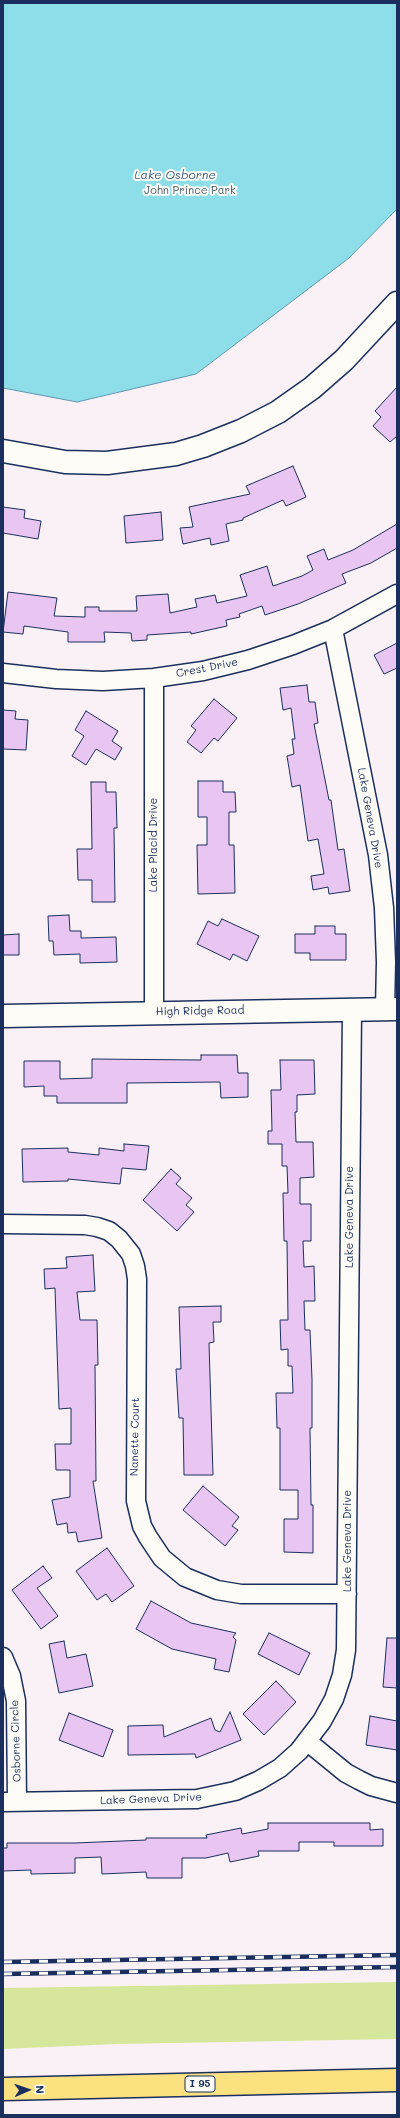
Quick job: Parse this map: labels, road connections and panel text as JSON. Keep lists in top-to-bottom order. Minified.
{"streets":{"highway":["I 95"],"street":["Crest Drive","Lake Geneva Drive","Lake Placid Drive","High Ridge Road","Nanette Court","Osborne Circle"]},"crossings":[["Crest Drive","Lake Geneva Drive"],["Crest Drive","Lake Placid Drive"],["Lake Geneva Drive","High Ridge Road"],["Lake Geneva Drive","Nanette Court"],["Lake Geneva Drive","Osborne Circle"],["Lake Placid Drive","High Ridge Road"]],"water":["Lake Osborne"],"parks":["John Prince Park"],"north":"right"}
